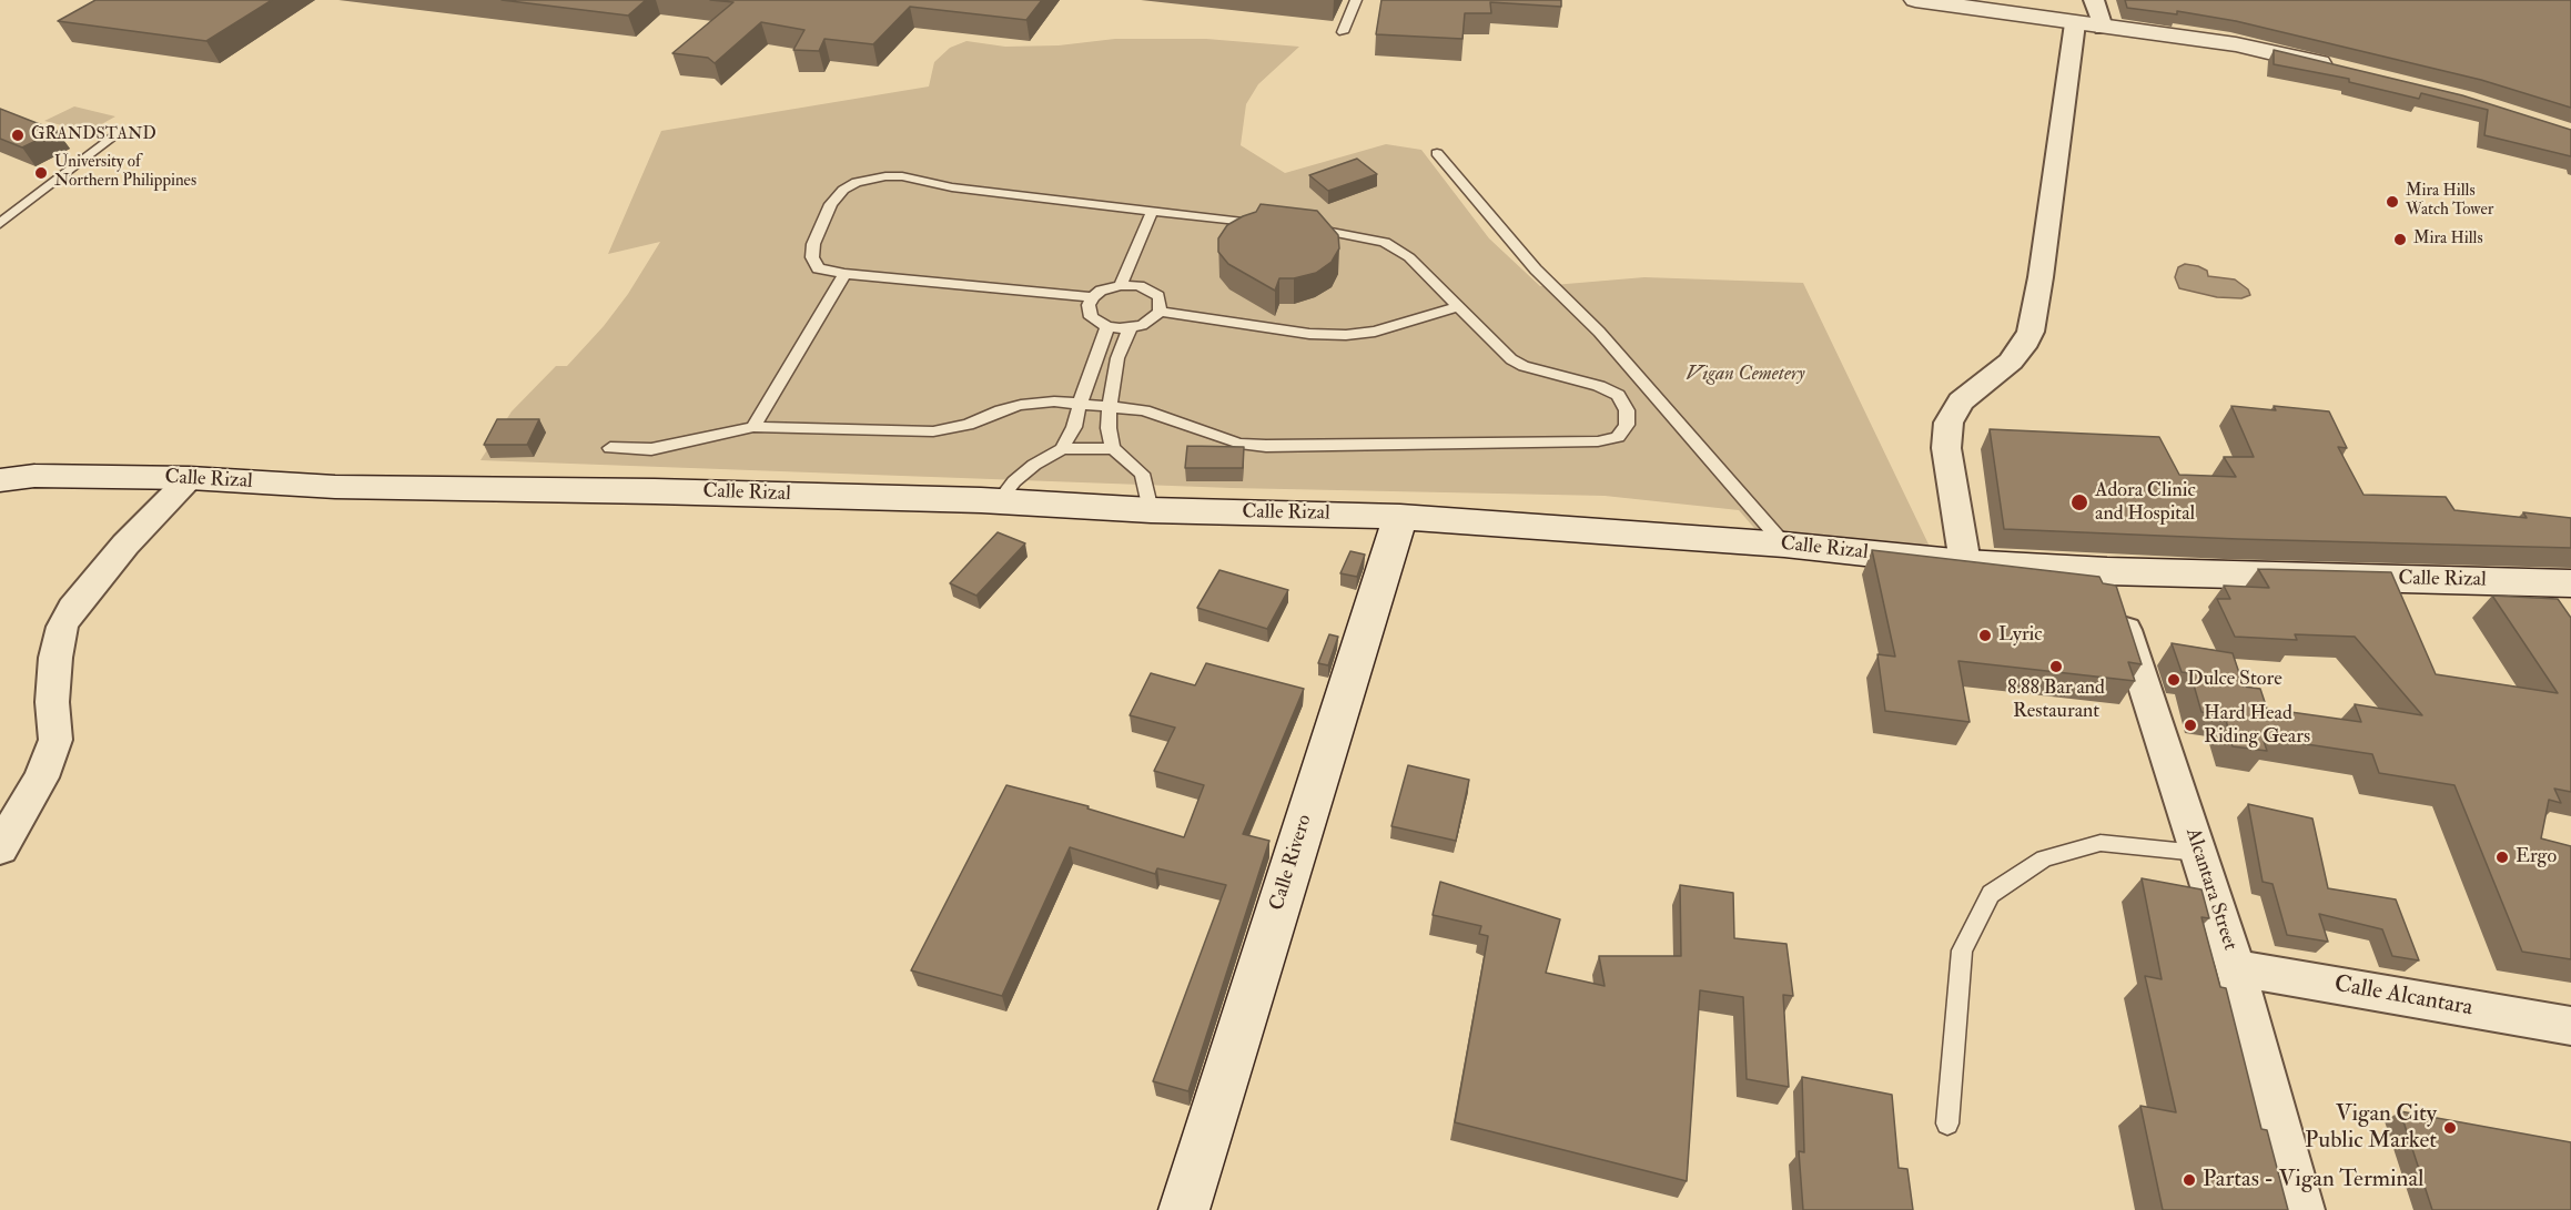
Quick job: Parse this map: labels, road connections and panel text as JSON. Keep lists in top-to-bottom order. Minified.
{"streets":{"main road":["Calle Rizal","Calle Rivero"],"street":["Alcantara Street","Calle Alcantara"]},"crossings":[["Calle Rizal","Calle Rivero"],["Calle Rizal","Alcantara Street"],["Alcantara Street","Calle Alcantara"]],"parks":["Vigan Cemetery"],"places":["GRANDSTAND","University of Northern Philippines","Mira Hills Watch Tower","Mira Hills","Adora Clinic and Hospital","Lyric","8.88 Bar and Restaurant","Dulce Store","Hard Head Riding Gears","Ergo","Vigan City Public Market","Partas - Vigan Terminal"]}
